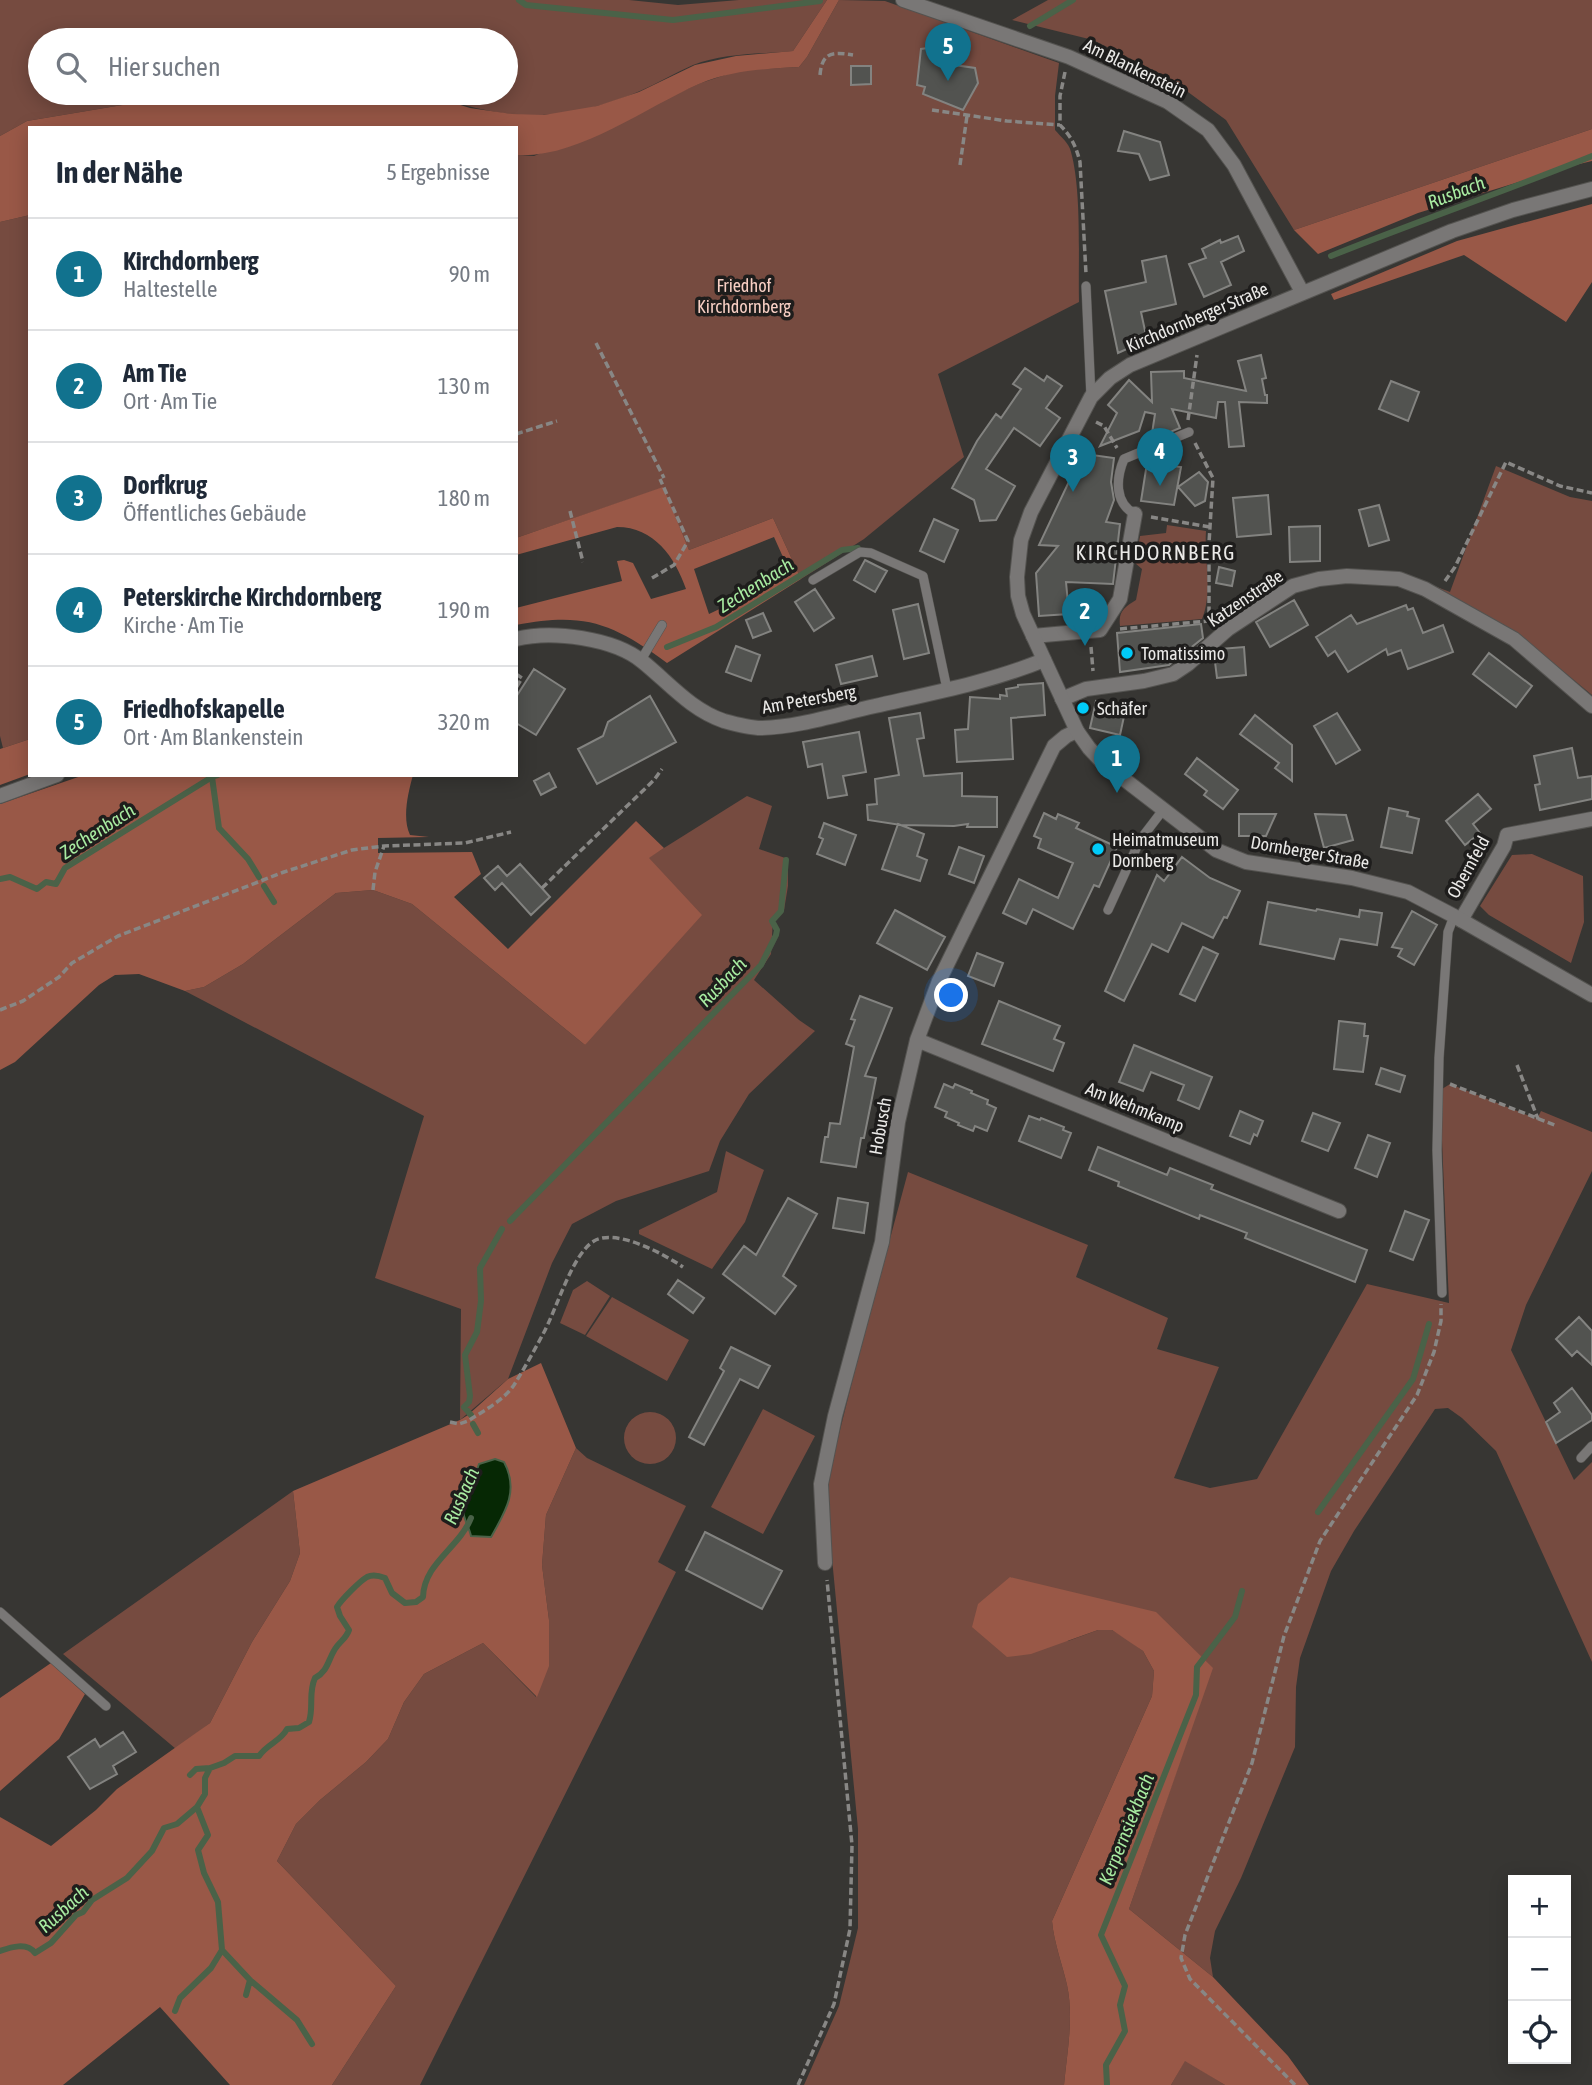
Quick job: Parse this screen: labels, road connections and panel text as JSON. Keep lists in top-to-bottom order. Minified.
{"streets":{"street":["Am Blankenstein","Kirchdornberger Straße","Katzenstraße","Am Petersberg","Dornberger Straße","Obernfeld","Am Wehmkamp","Hobusch"]},"crossings":[["Am Blankenstein","Kirchdornberger Straße"],["Kirchdornberger Straße","Am Petersberg"],["Kirchdornberger Straße","Dornberger Straße"],["Katzenstraße","Dornberger Straße"],["Am Petersberg","Dornberger Straße"],["Dornberger Straße","Obernfeld"],["Dornberger Straße","Hobusch"],["Am Wehmkamp","Hobusch"]],"districts":["KIRCHDORNBERG"],"water":["Rusbach","Zechenbach","Kerpernsiekbach"],"parks":["Friedhof Kirchdornberg"],"places":["Tomatissimo","Schäfer","Heimatmuseum Dornberg"],"page":{"pins":["5","4","3","2","1"],"search":"Hier suchen","heading":["In der Nähe","5 Ergebnisse"],"list":[{"mark":"1","name":"Kirchdornberg","note":"Haltestelle","value":"90 m"},{"mark":"2","name":"Am Tie","note":"Ort · Am Tie","value":"130 m"},{"mark":"3","name":"Dorfkrug","note":"Öffentliches Gebäude","value":"180 m"},{"mark":"4","name":"Peterskirche Kirchdornberg","note":"Kirche · Am Tie","value":"190 m"},{"mark":"5","name":"Friedhofskapelle","note":"Ort · Am Blankenstein","value":"320 m"}],"map_buttons":["+","−"]}}
